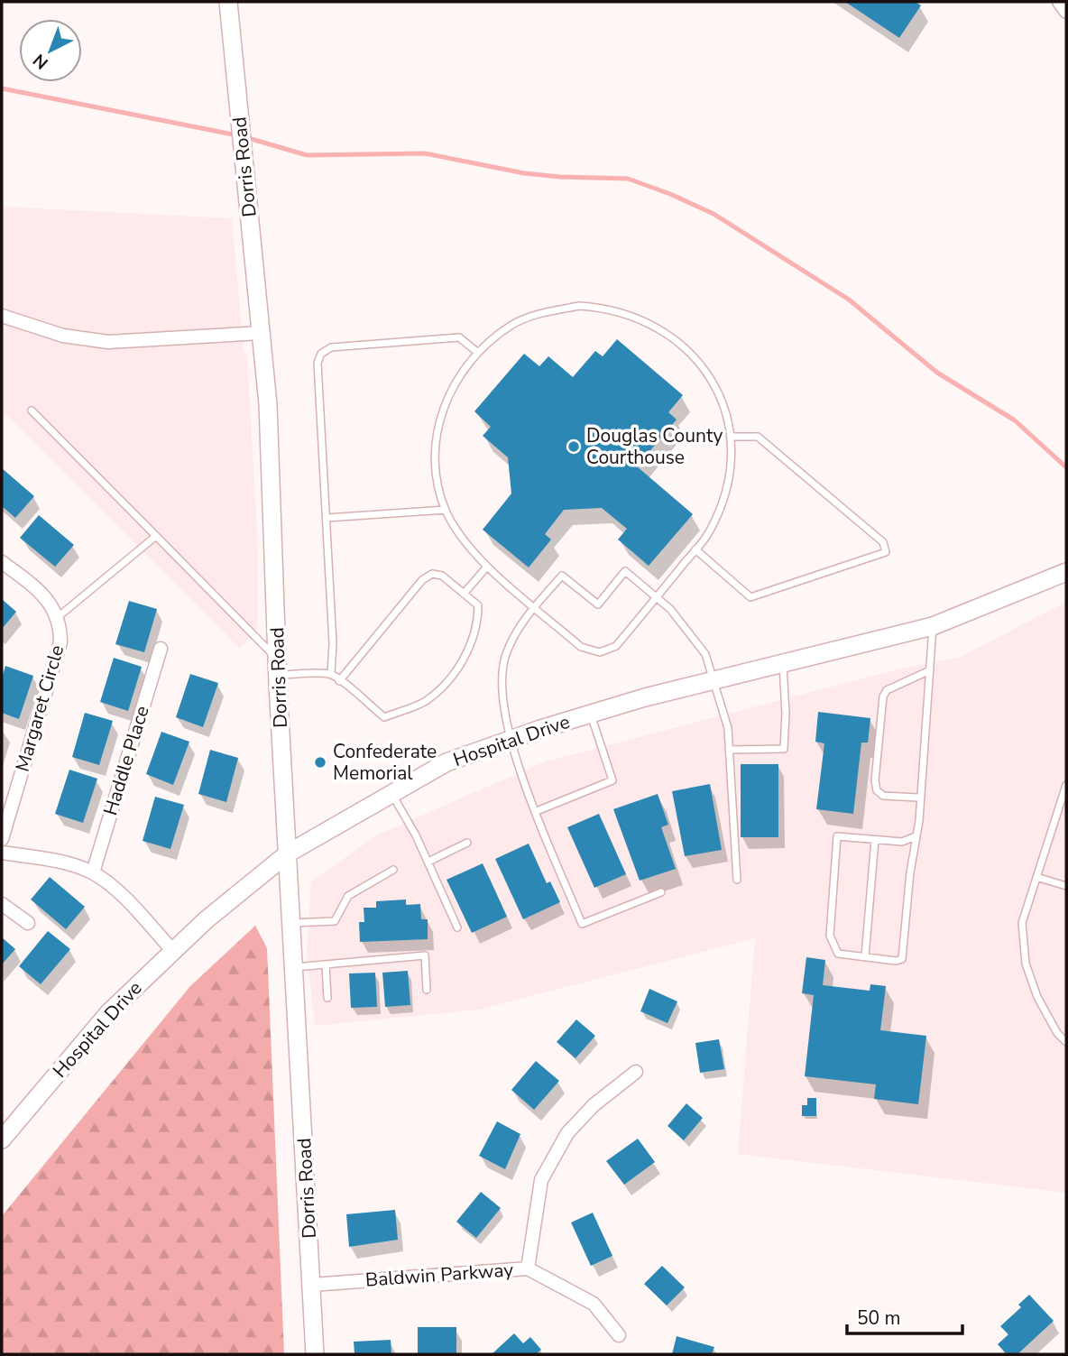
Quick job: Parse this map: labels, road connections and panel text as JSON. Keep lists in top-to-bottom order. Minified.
{"streets":{"street":["Dorris Road","Margaret Circle","Hospital Drive","Haddle Place","Baldwin Parkway"]},"crossings":[["Dorris Road","Hospital Drive"],["Dorris Road","Baldwin Parkway"]],"places":["Douglas County Courthouse","Confederate Memorial"],"scale_bar":"50 m","north":"bottom left"}
